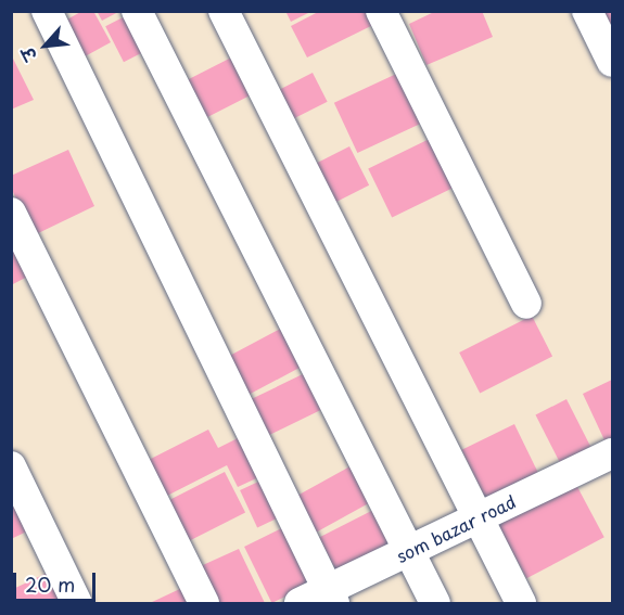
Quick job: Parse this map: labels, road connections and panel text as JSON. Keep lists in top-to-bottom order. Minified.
{"streets":{"street":["som bazar road"]},"scale_bar":"20 m","north":"bottom left"}
